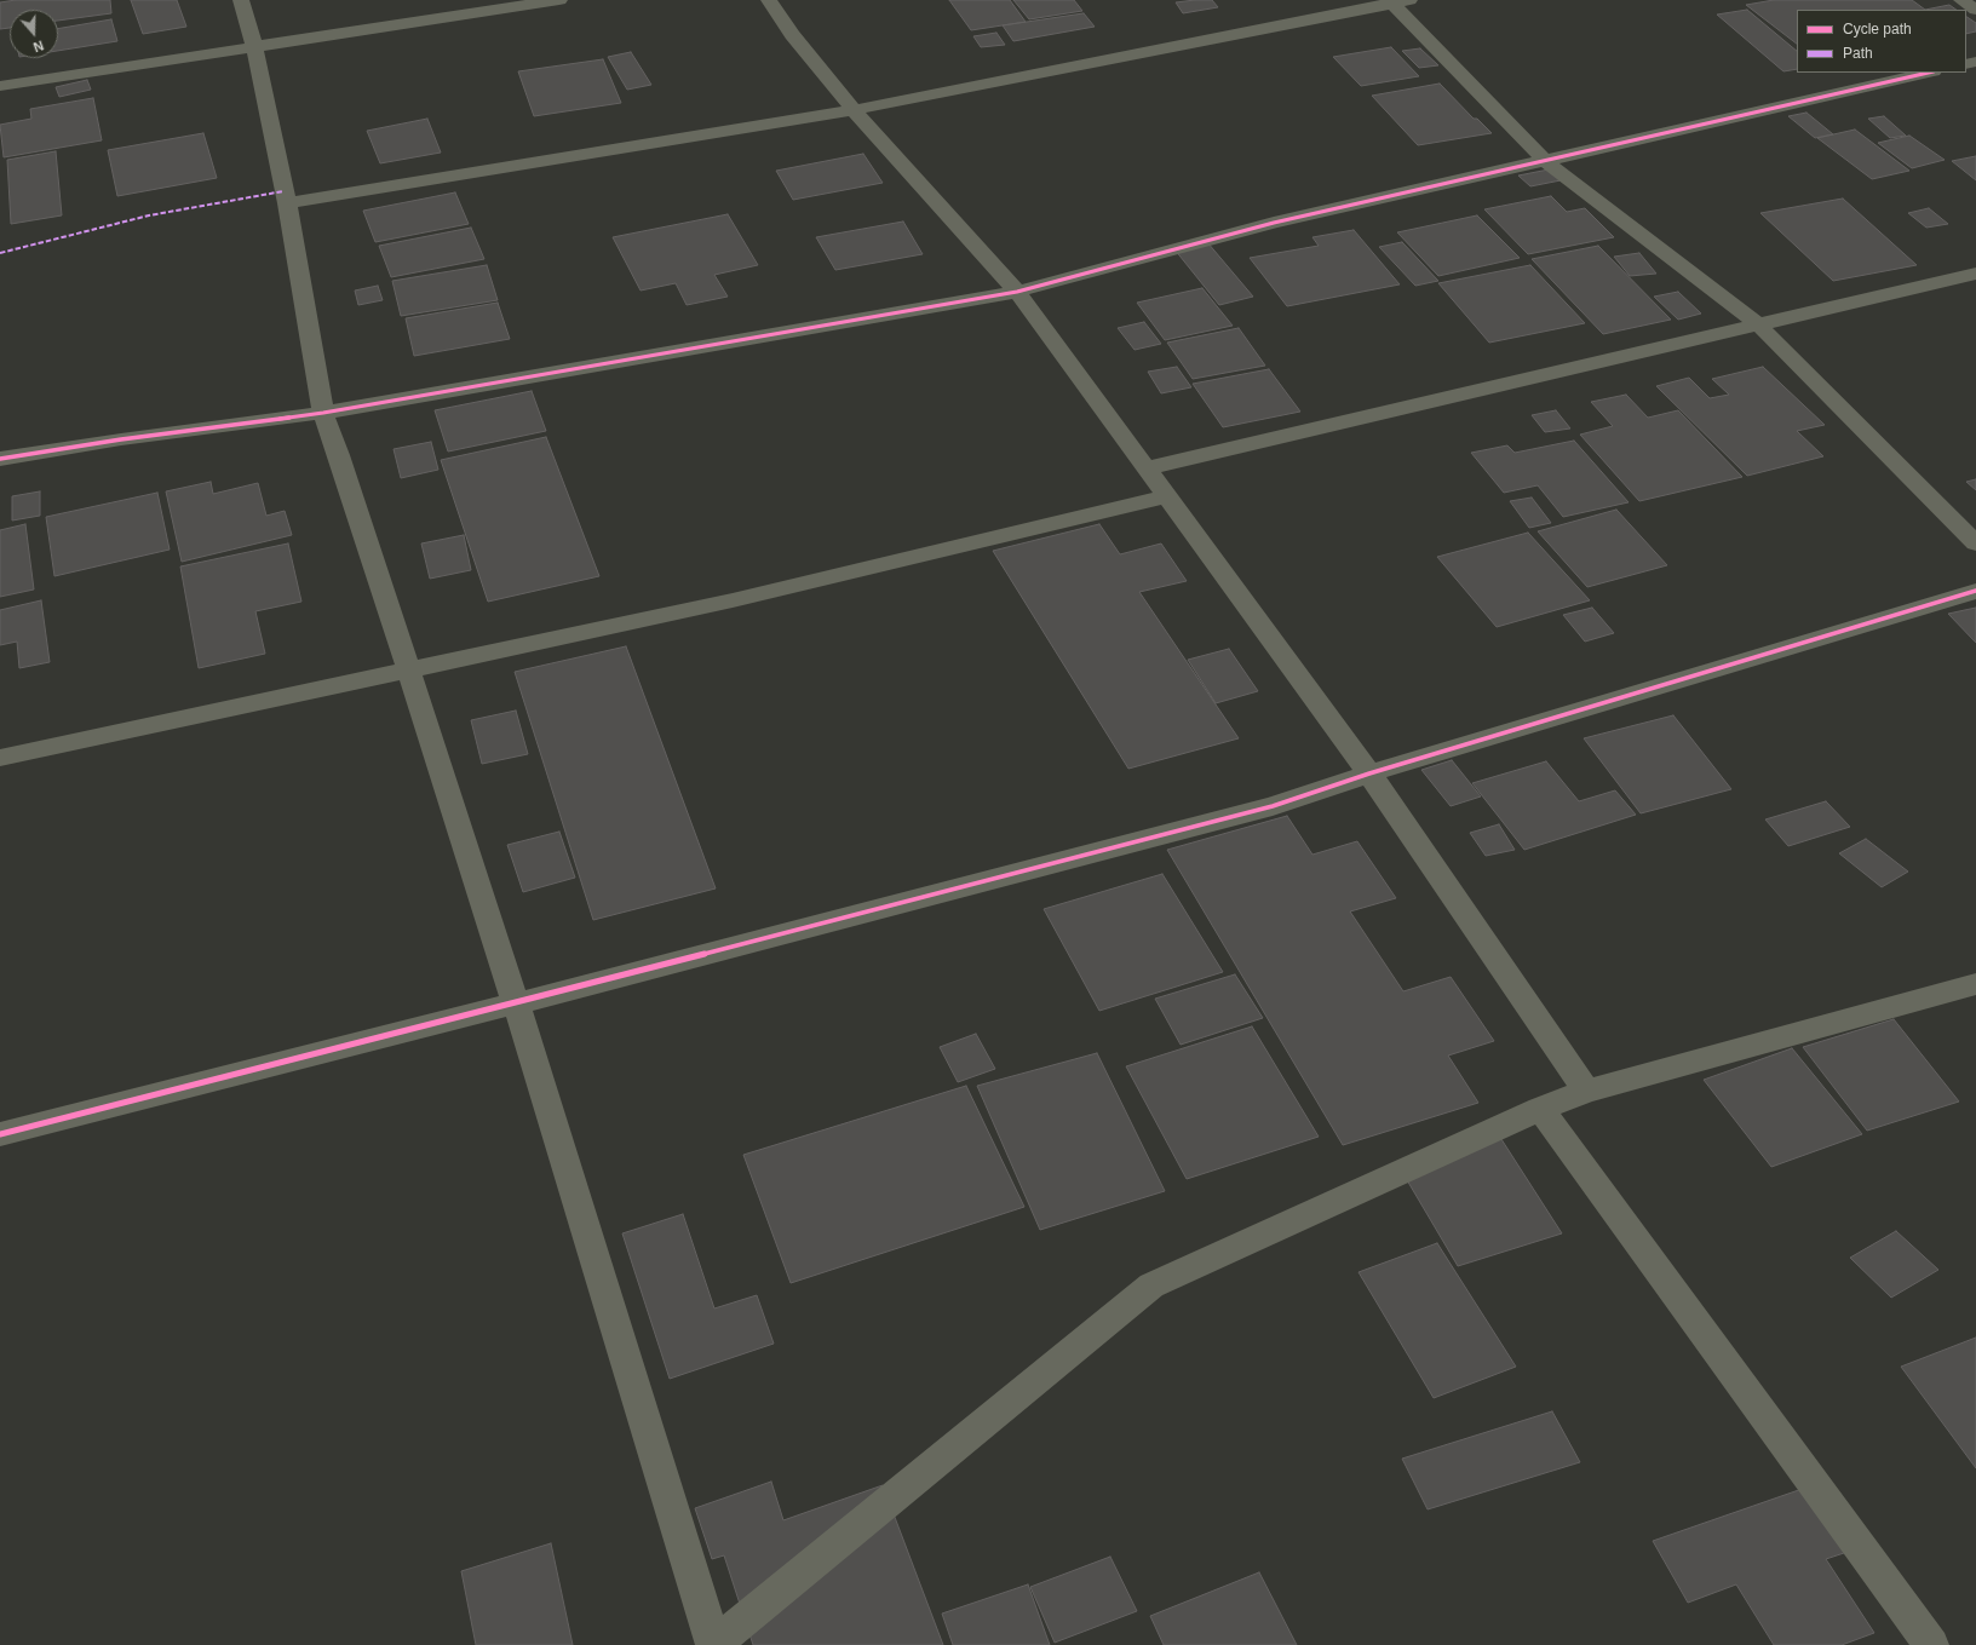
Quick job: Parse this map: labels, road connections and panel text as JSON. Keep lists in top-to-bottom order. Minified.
{"legend":["Cycle path","Path"],"north":"bottom"}
